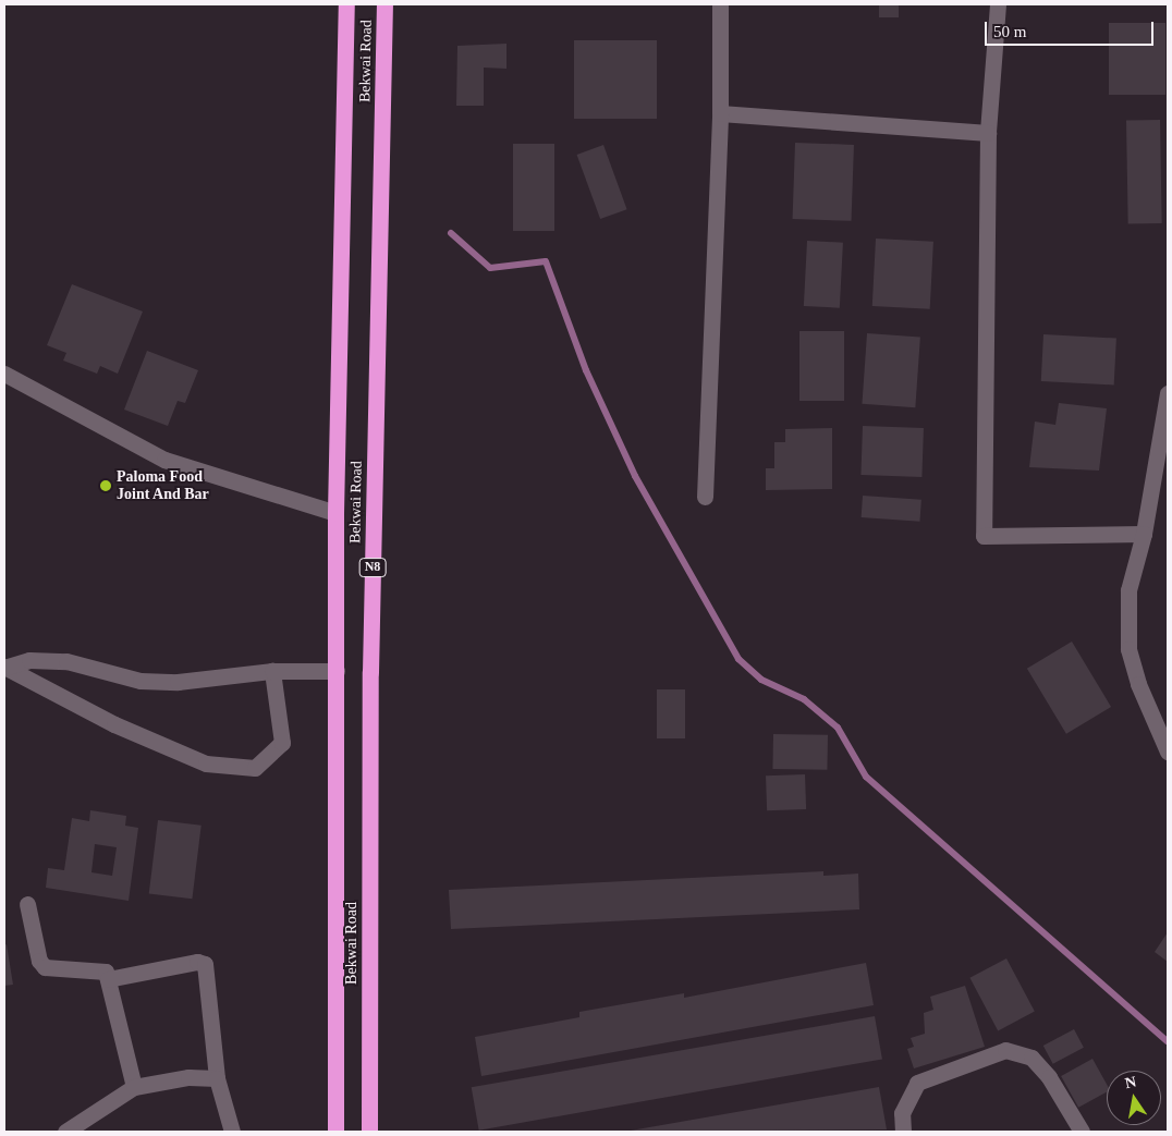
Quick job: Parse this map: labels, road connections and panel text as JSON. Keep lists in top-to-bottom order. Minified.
{"streets":{"highway":["Bekwai Road","N8"]},"places":["Paloma Food Joint And Bar"],"scale_bar":"50 m","north":"top"}
